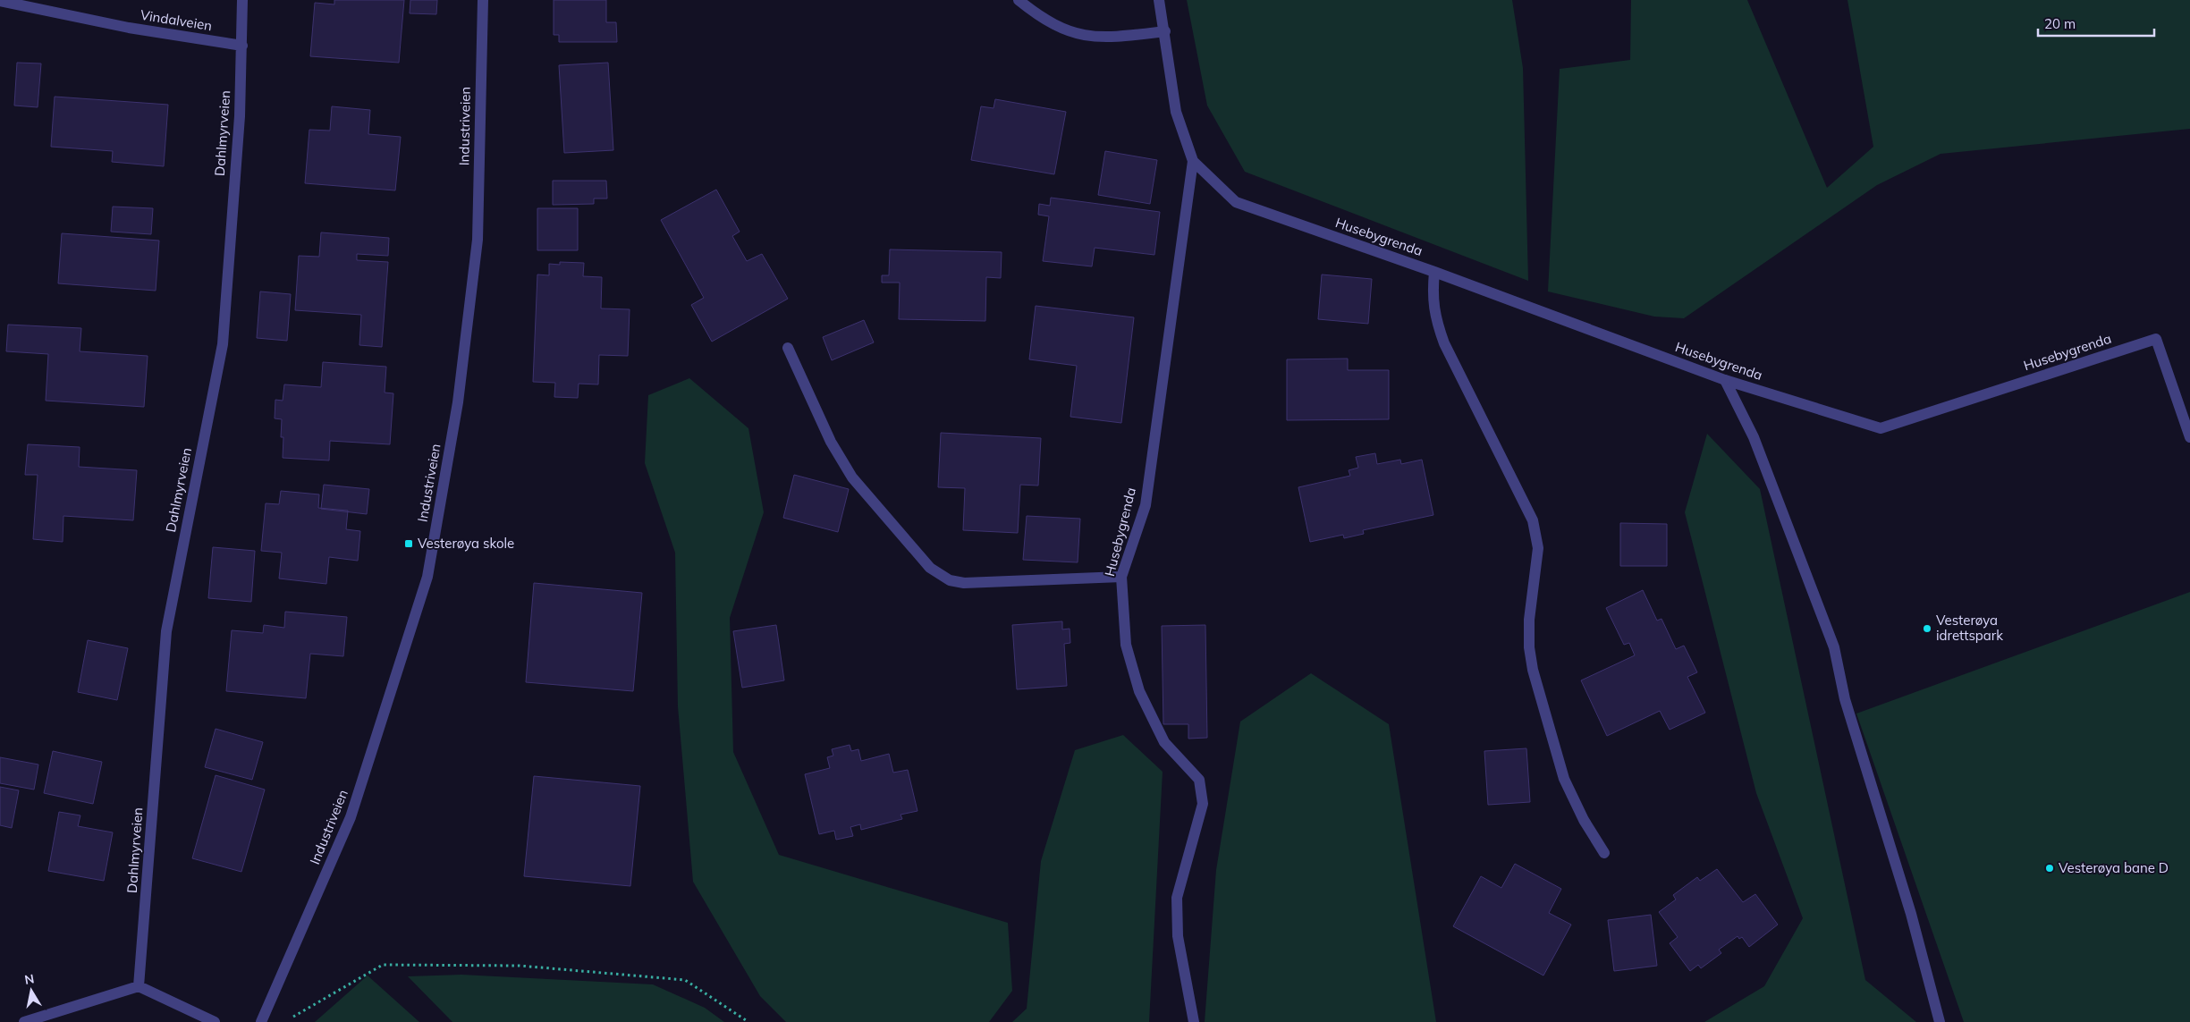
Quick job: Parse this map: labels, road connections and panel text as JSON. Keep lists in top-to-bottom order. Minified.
{"streets":{"street":["Vindalveien","Industriveien","Dahlmyrveien","Husebygrenda"]},"crossings":[["Vindalveien","Dahlmyrveien"]],"places":{"transit":["Vesterøya skole"],"other":["Vesterøya idrettspark","Vesterøya bane D"]},"scale_bar":"20 m","north":"top"}
